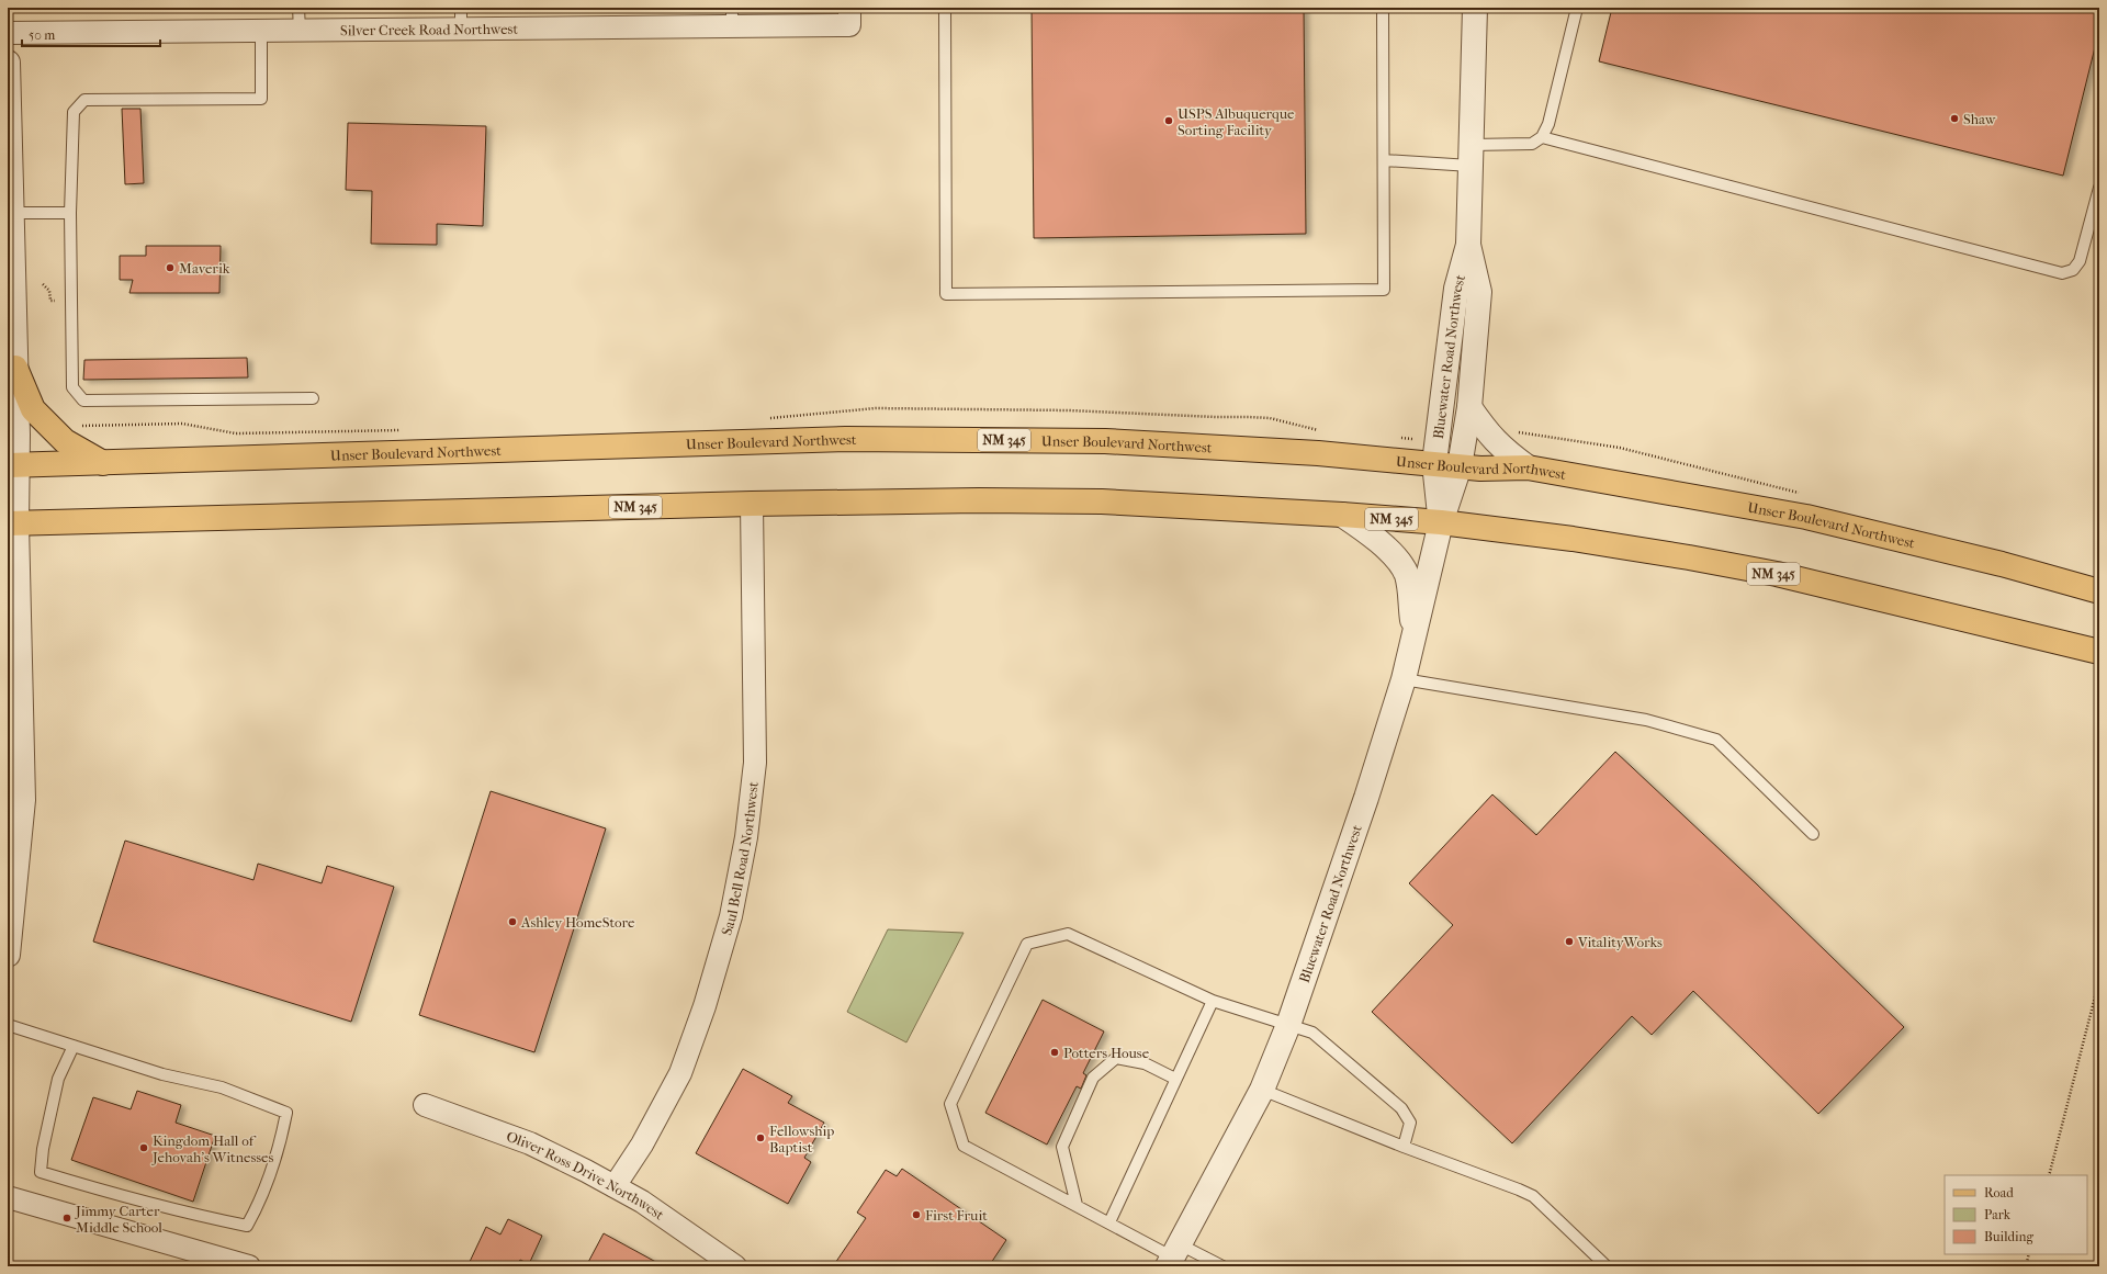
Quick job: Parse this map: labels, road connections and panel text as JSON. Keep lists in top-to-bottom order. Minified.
{"streets":{"main road":["NM 345","Unser Boulevard Northwest"],"street":["Silver Creek Road Northwest","Bluewater Road Northwest","Saul Bell Road Northwest","Oliver Ross Drive Northwest"]},"crossings":[["Bluewater Road Northwest","NM 345"],["Bluewater Road Northwest","Unser Boulevard Northwest"],["NM 345","Saul Bell Road Northwest"],["Saul Bell Road Northwest","Oliver Ross Drive Northwest"]],"places":["Shaw","USPS Albuquerque Sorting Facility","Maverik","Ashley HomeStore","VitalityWorks","Potters House","Fellowship Baptist","Kingdom Hall of Jehovah's Witnesses","First Fruit","Jimmy Carter Middle School"],"legend":["Road","Park","Building"],"scale_bar":"50 m"}
